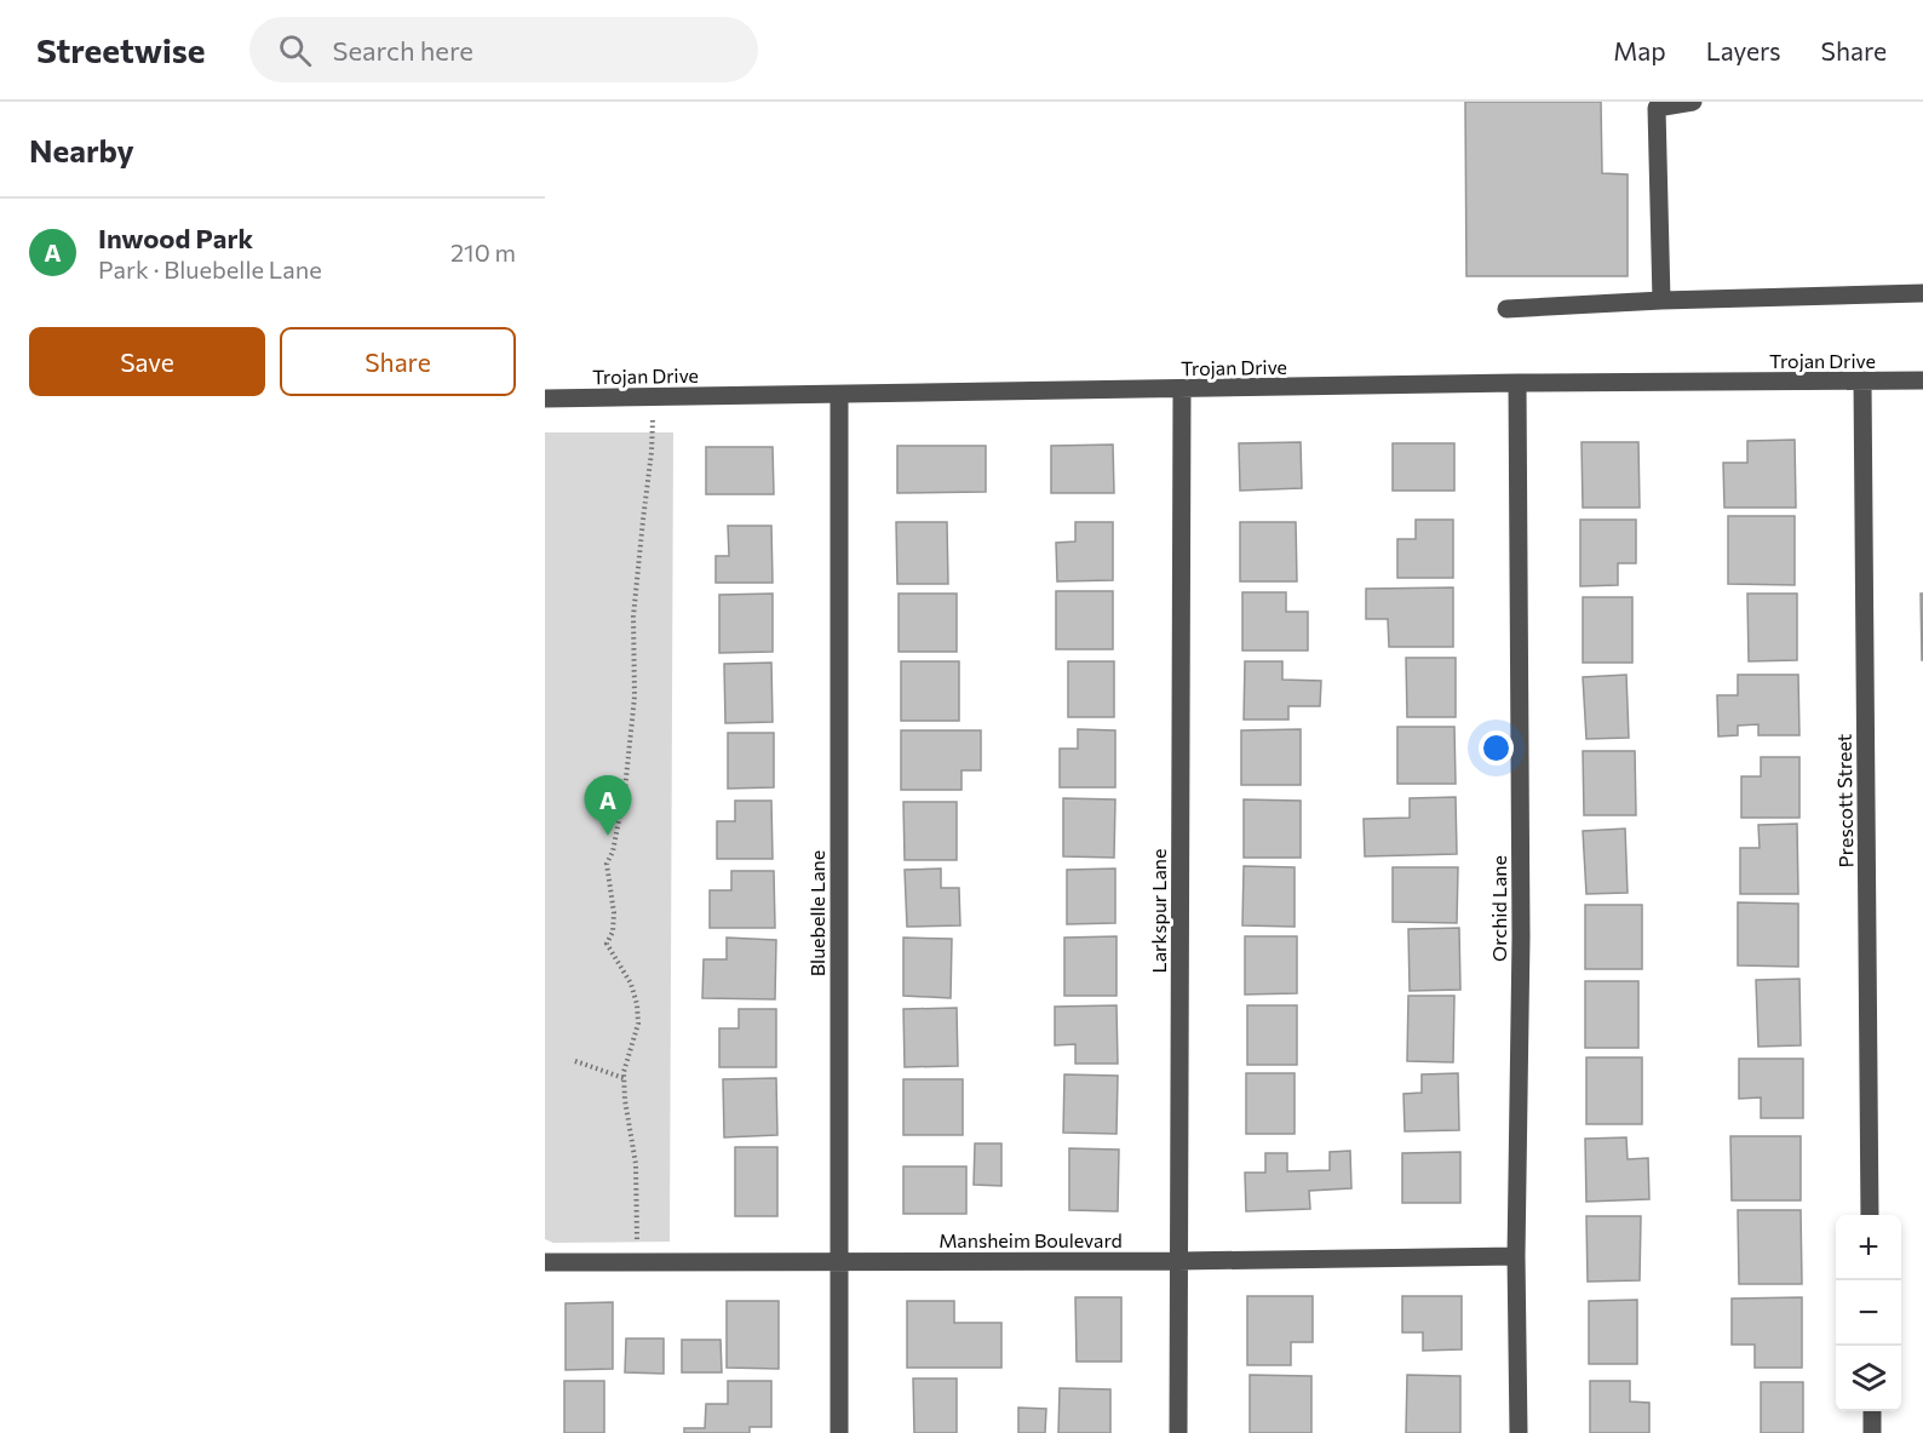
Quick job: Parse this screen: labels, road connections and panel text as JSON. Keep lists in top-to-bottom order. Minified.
{"streets":{"street":["Trojan Drive","Prescott Street","Orchid Lane","Larkspur Lane","Bluebelle Lane","Mansheim Boulevard"]},"crossings":[["Trojan Drive","Prescott Street"],["Trojan Drive","Orchid Lane"],["Trojan Drive","Larkspur Lane"],["Trojan Drive","Bluebelle Lane"],["Orchid Lane","Mansheim Boulevard"],["Larkspur Lane","Mansheim Boulevard"],["Bluebelle Lane","Mansheim Boulevard"]],"page":{"header":"Streetwise","search":"Search here","nav":["Map","Layers","Share"],"heading":"Nearby","list":[{"mark":"A","name":"Inwood Park","note":"Park · Bluebelle Lane","value":"210 m"}],"buttons":["Save","Share"],"pins":"A","map_buttons":["+","−"]}}
